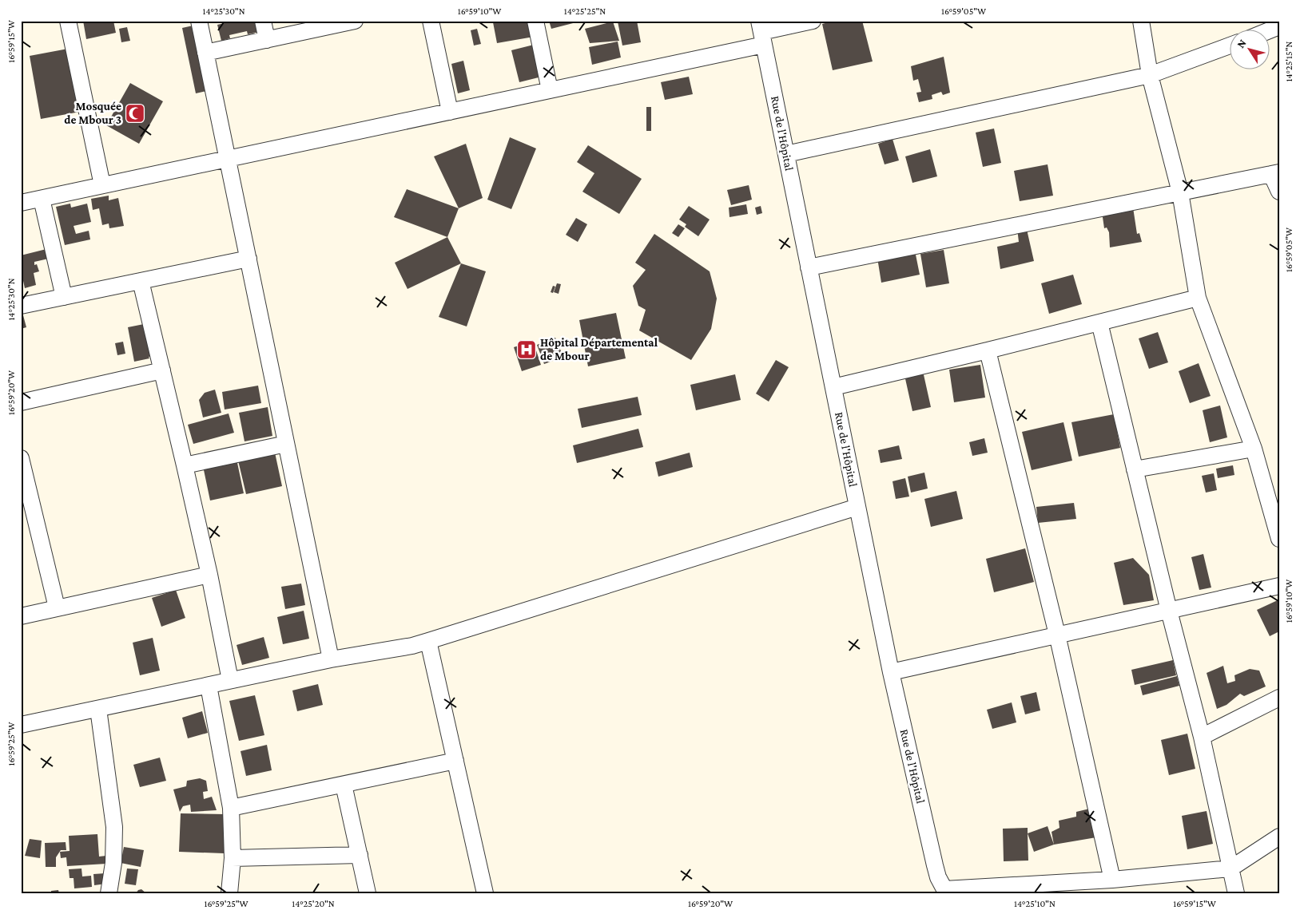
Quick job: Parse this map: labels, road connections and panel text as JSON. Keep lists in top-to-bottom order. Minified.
{"streets":{"street":["Rue de l'Hôpital"]},"places":{"mosque":["Mosquée de Mbour 3"],"hospital":["Hôpital Départemental de Mbour"]},"north":"top left","coordinates":["14°25'30\"N","16°59'10\"W","14°25'25\"N","16°59'05\"W","16°59'15\"W","14°25'15\"N","16°59'20\"W","16°59'25\"W","14°25'20\"N","14°25'10\"N"]}
